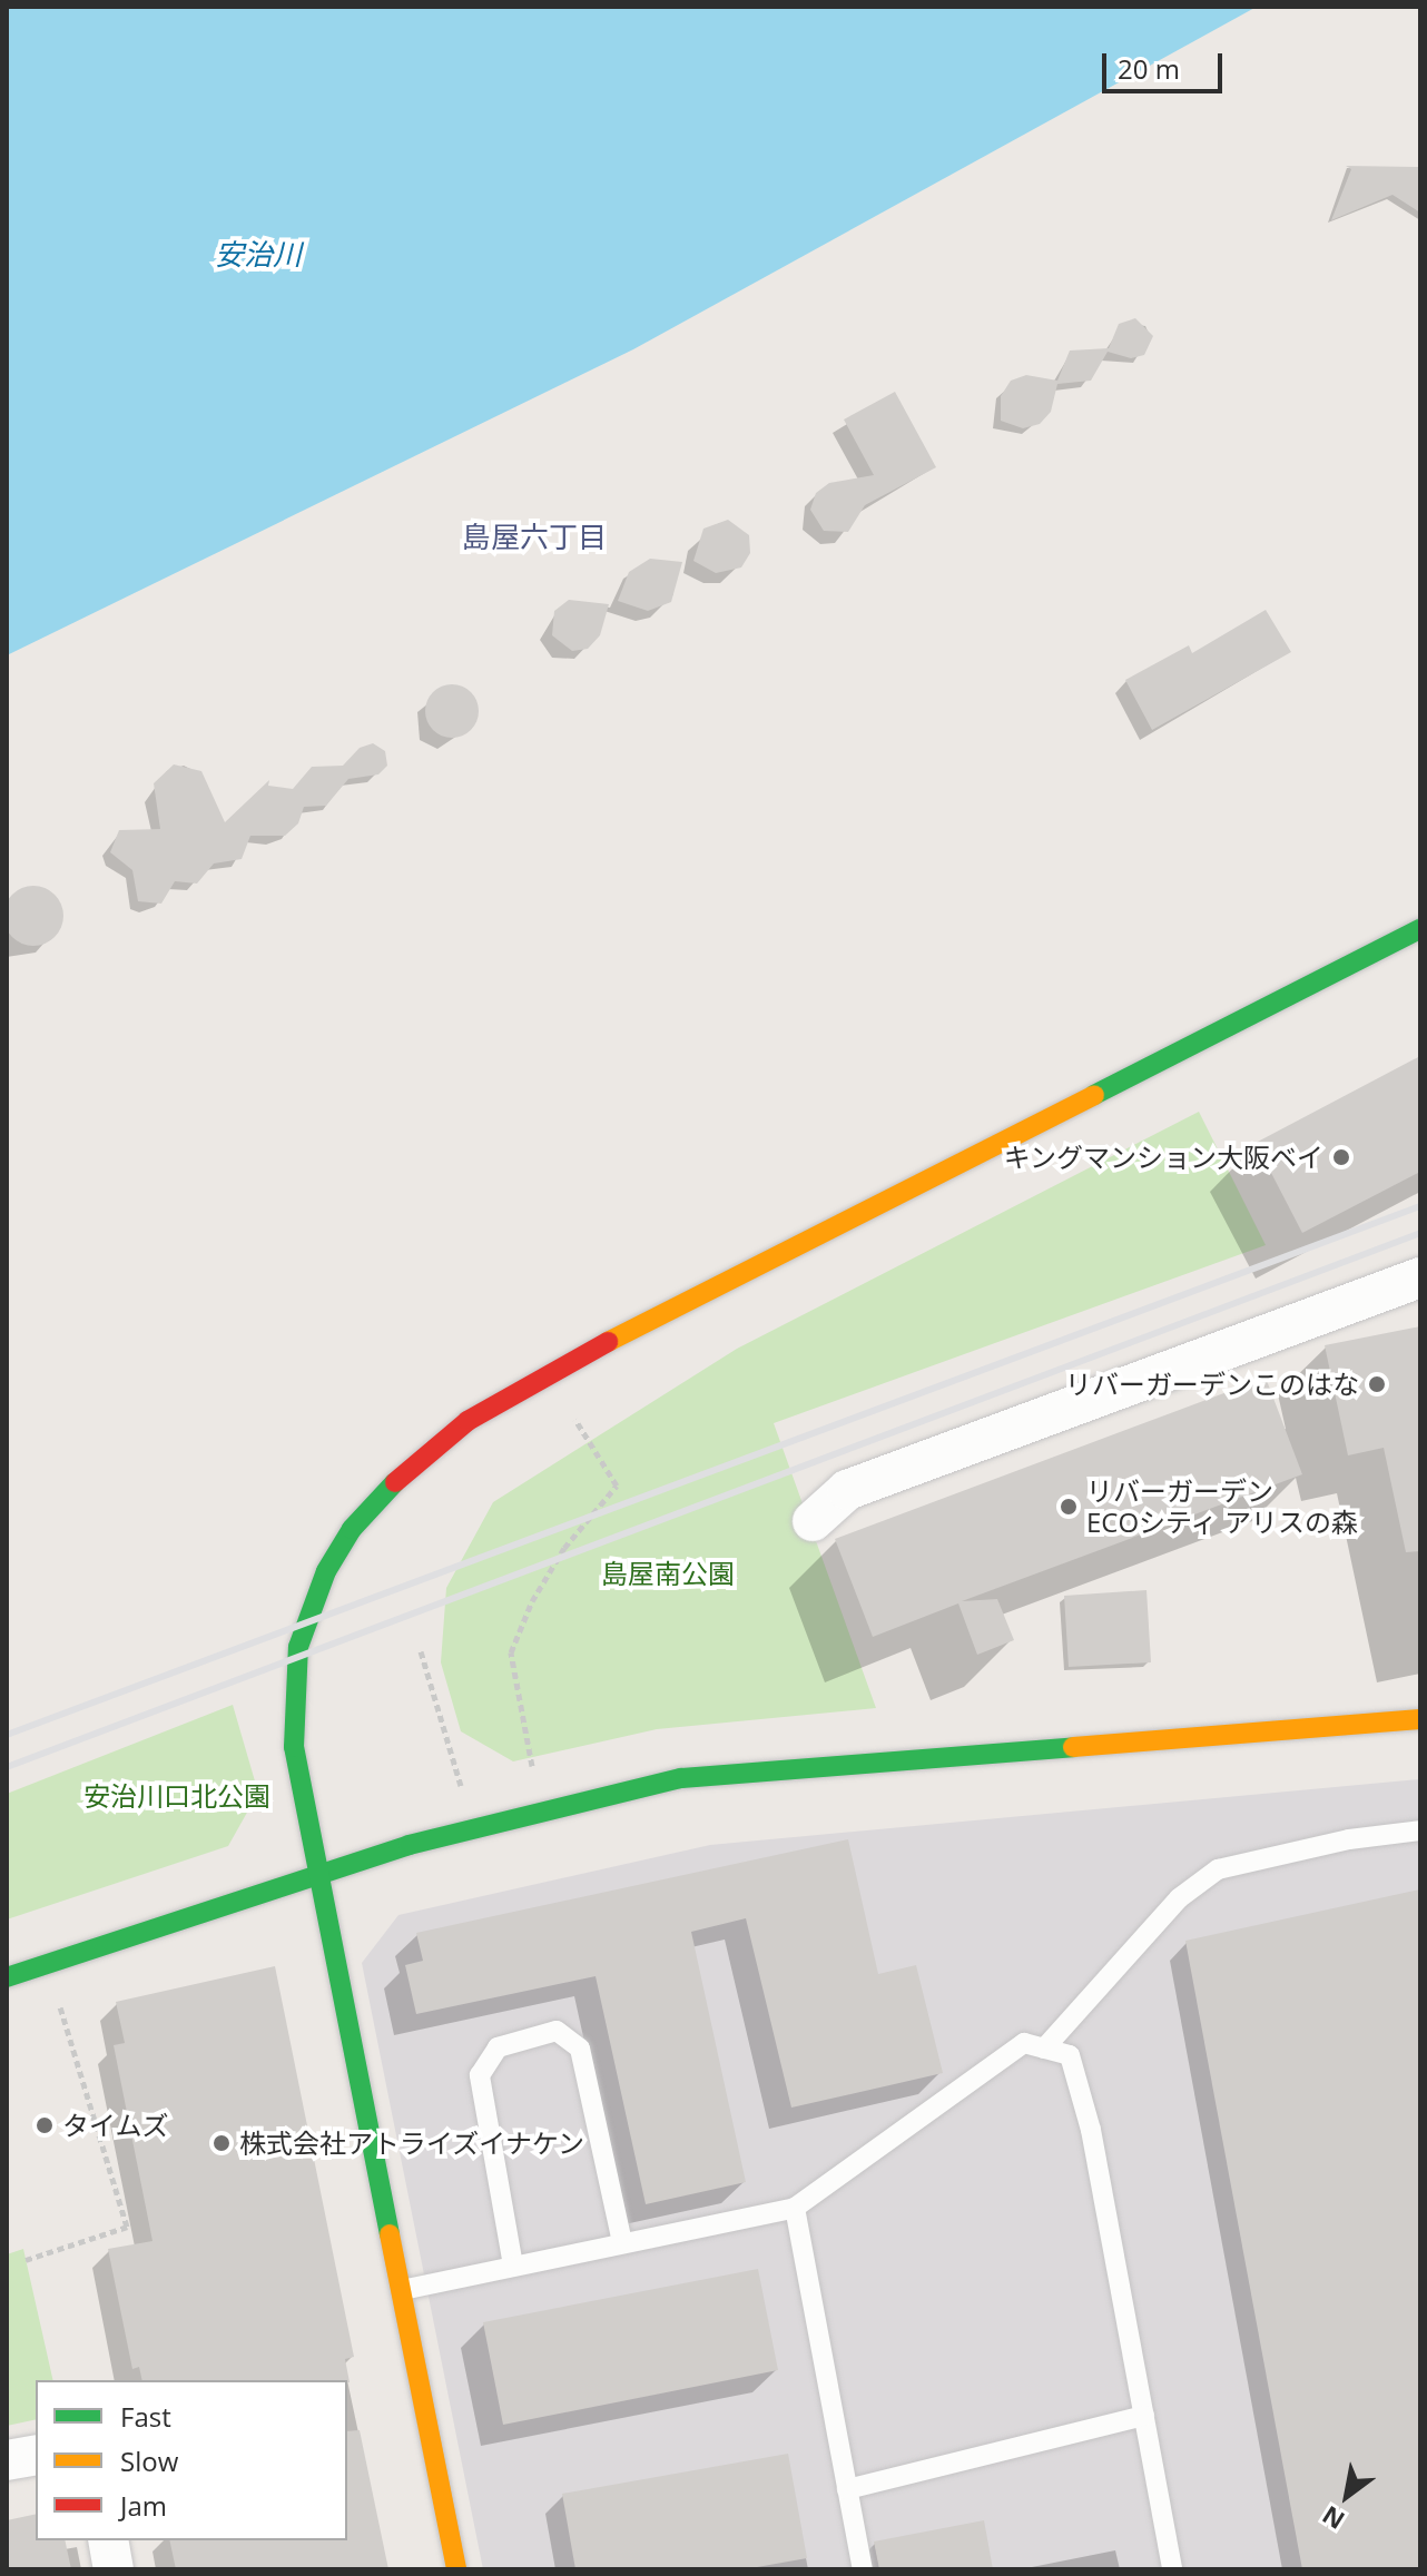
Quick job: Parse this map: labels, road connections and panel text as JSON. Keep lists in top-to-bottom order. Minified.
{"districts":["島屋六丁目"],"water":["安治川"],"parks":["島屋南公園","安治川口北公園"],"places":["キングマンション大阪ベイ","リバーガーデンこのはな","リバーガーデン ECOシティ アリスの森","タイムズ","株式会社アトライズイナケン"],"legend":["Fast","Slow","Jam"],"scale_bar":"20 m","north":"bottom left"}
